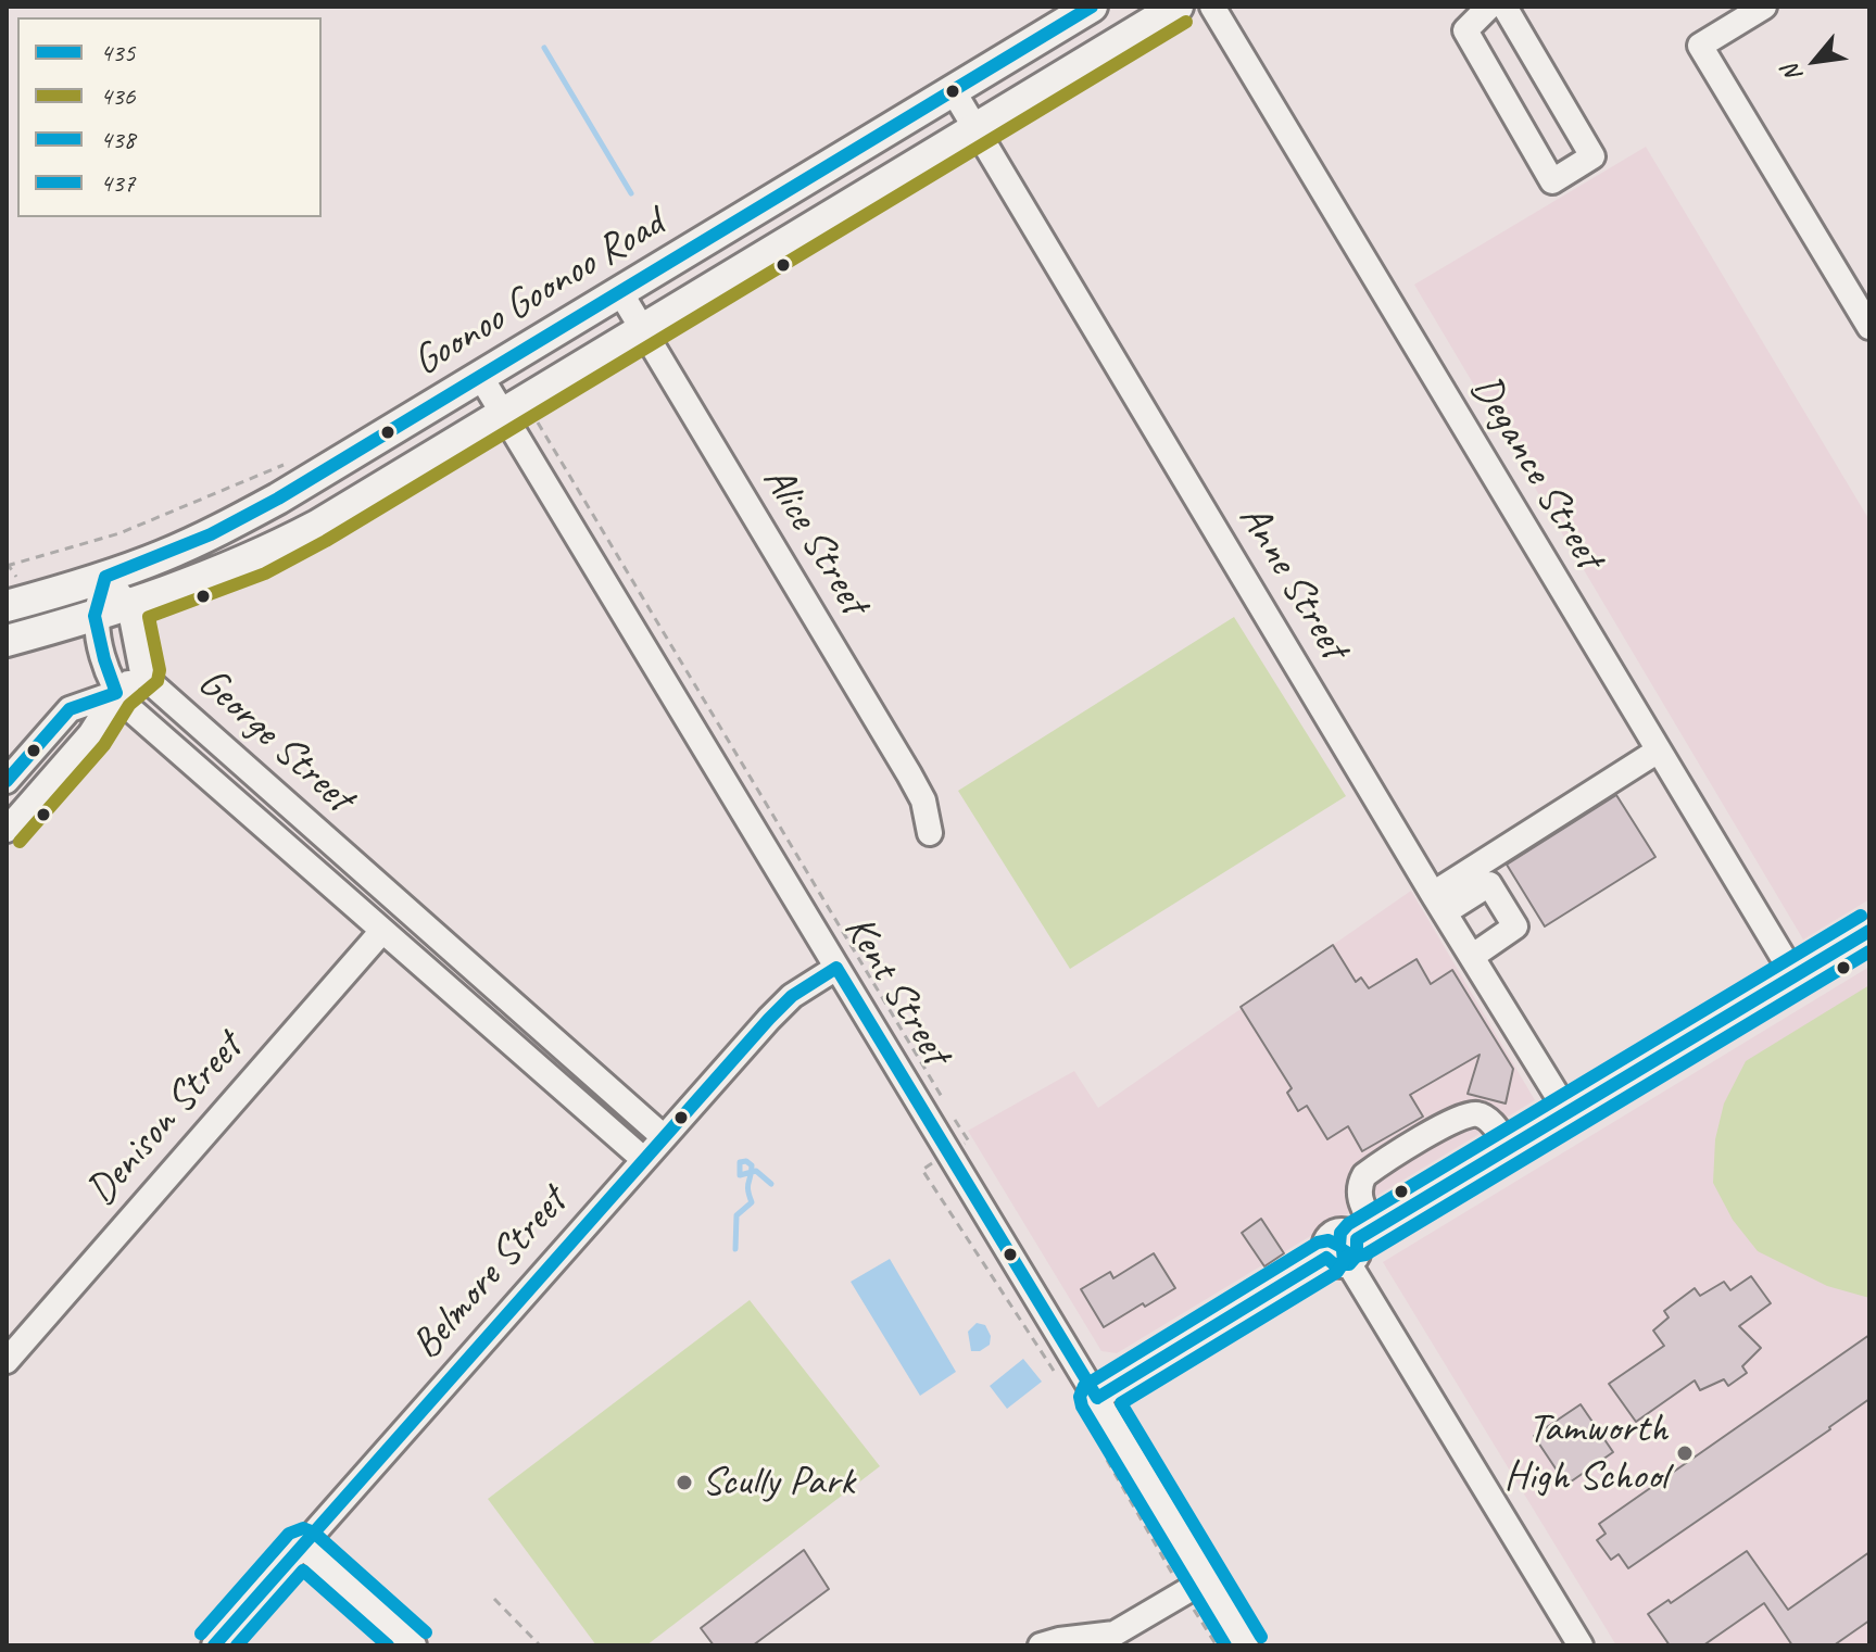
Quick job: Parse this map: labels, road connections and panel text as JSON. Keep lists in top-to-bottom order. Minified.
{"streets":{"main road":["Goonoo Goonoo Road"],"street":["Degance Street","Alice Street","Anne Street","George Street","Kent Street","Denison Street","Belmore Street"]},"crossings":[["Goonoo Goonoo Road","Alice Street"],["Goonoo Goonoo Road","Anne Street"],["Goonoo Goonoo Road","George Street"],["Goonoo Goonoo Road","Kent Street"],["George Street","Denison Street"],["George Street","Belmore Street"],["Kent Street","Belmore Street"]],"places":["Tamworth High School","Scully Park"],"lines":["transit line 435","transit line 436","transit line 437","transit line 438"],"legend":["435","436","438","437"],"north":"bottom left"}
